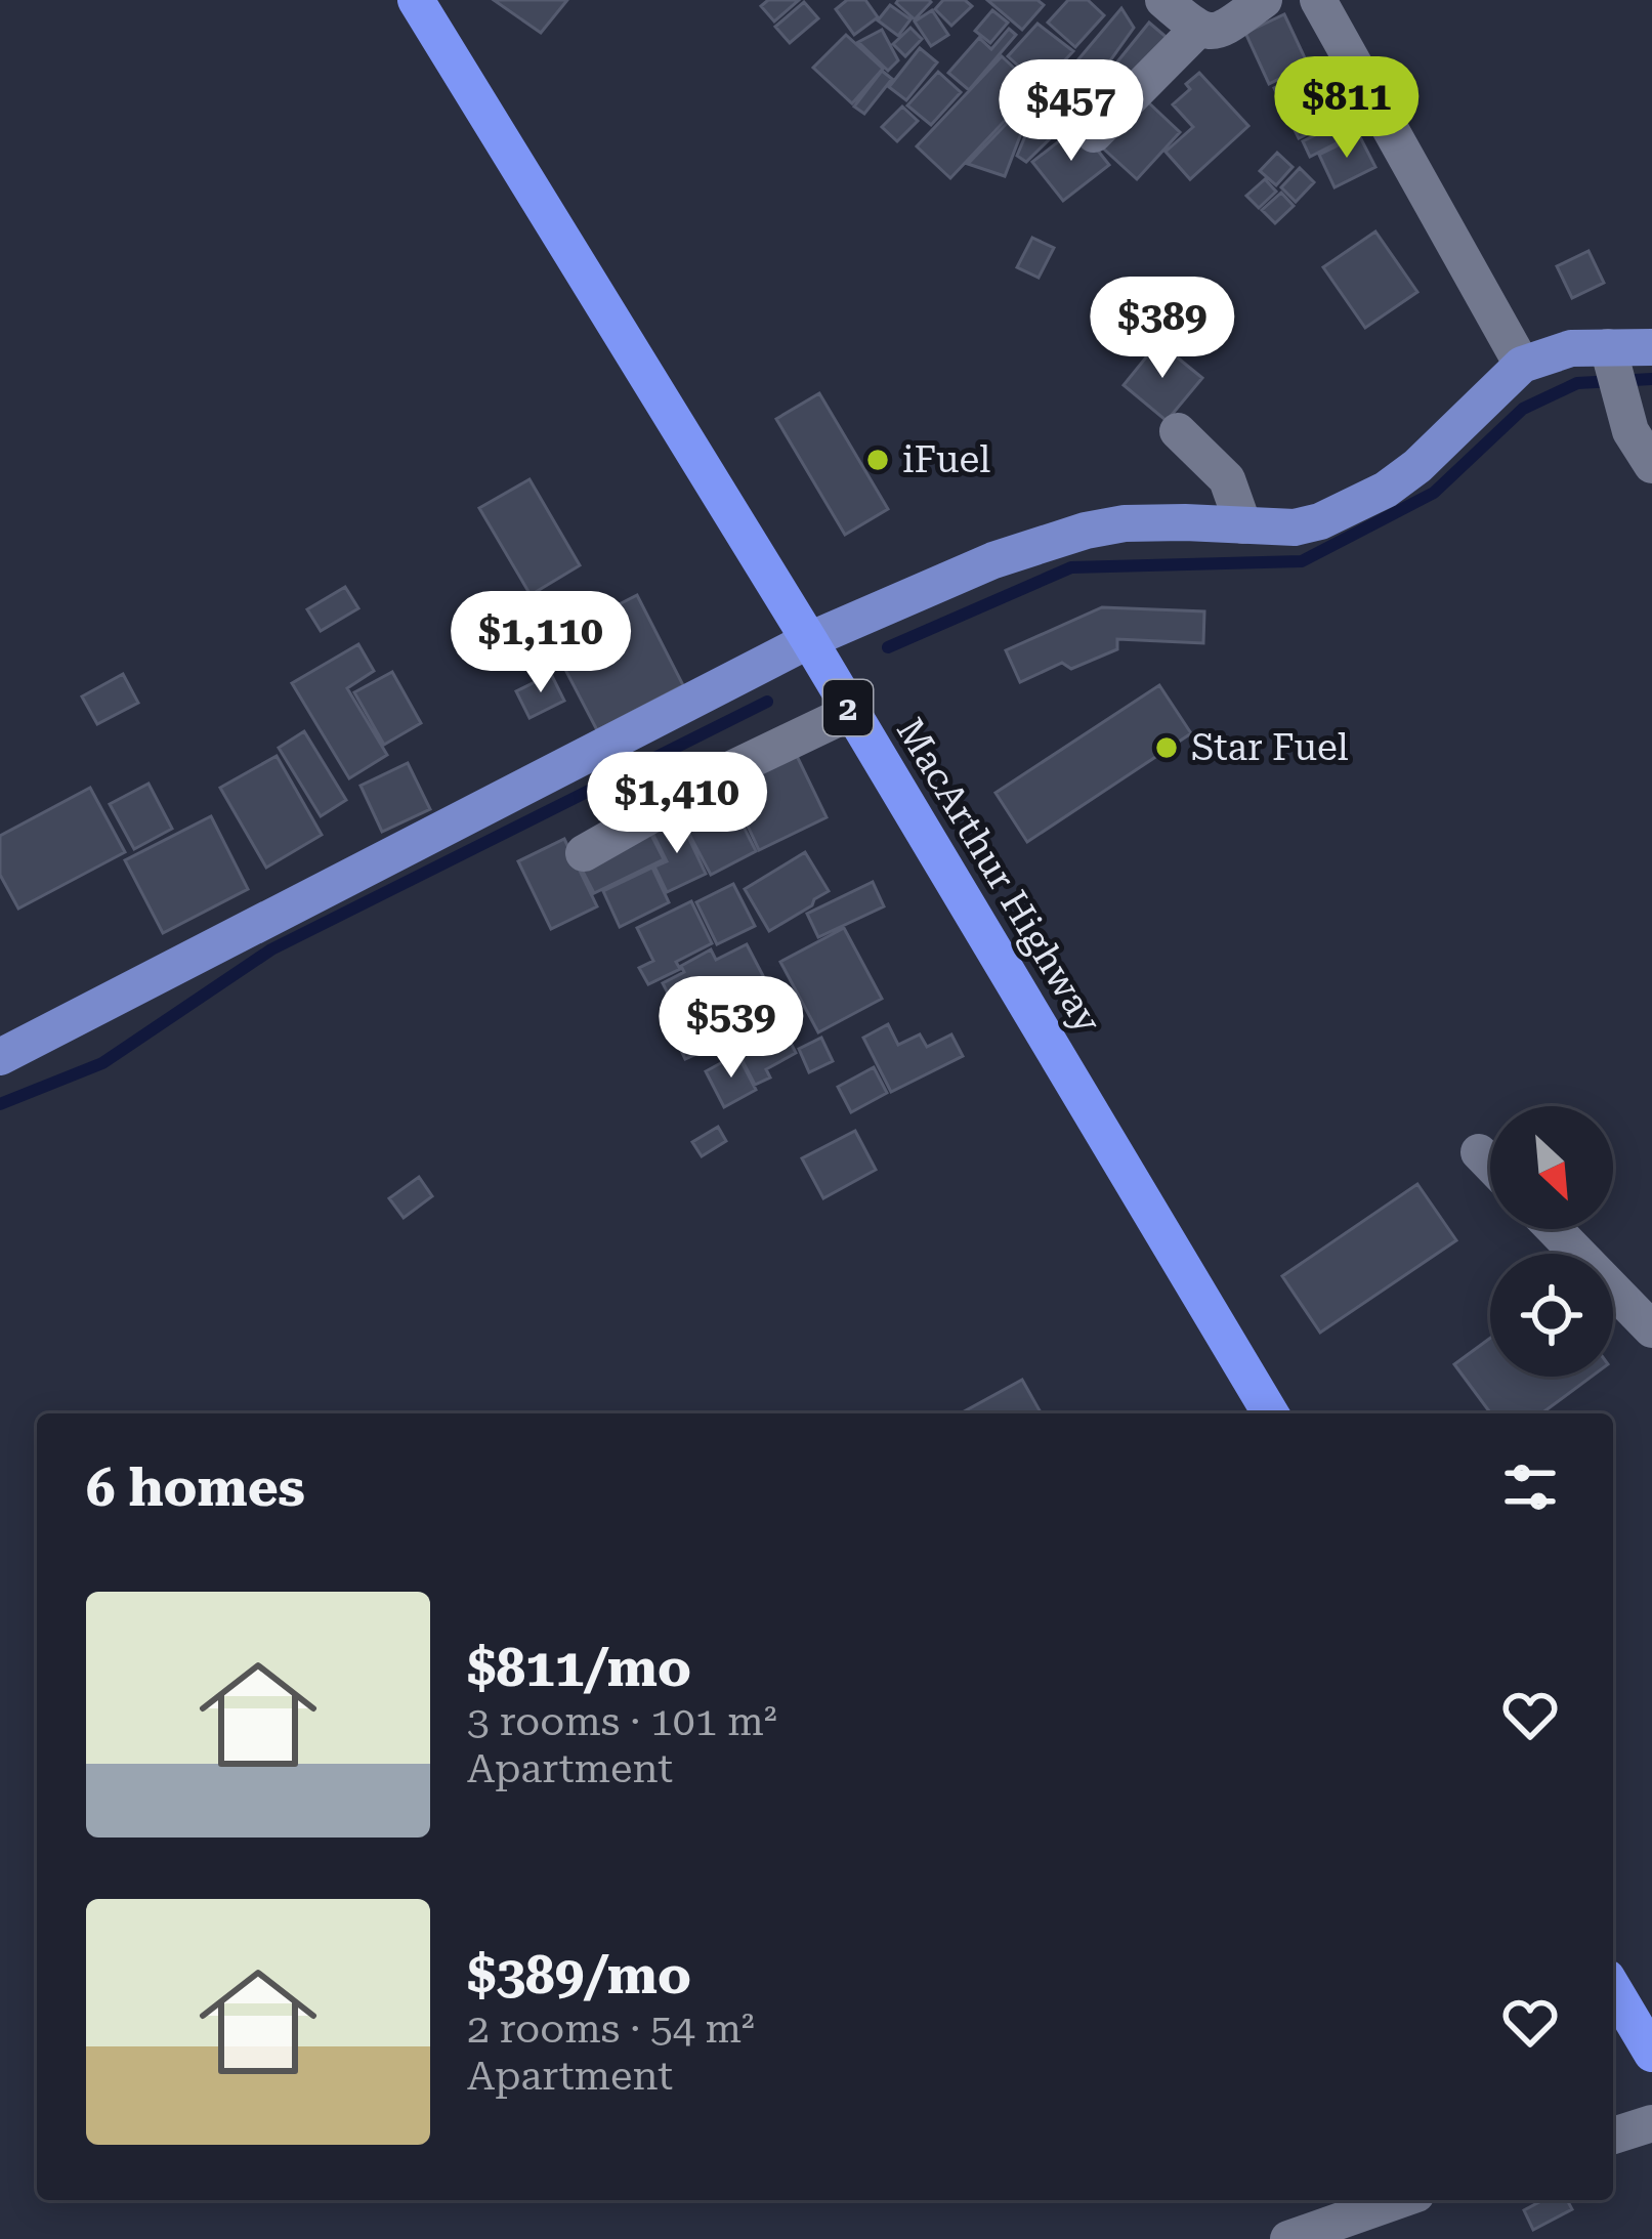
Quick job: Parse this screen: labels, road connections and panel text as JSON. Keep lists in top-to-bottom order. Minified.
{"streets":{"highway":["2","MacArthur Highway"]},"places":["iFuel","Star Fuel"],"north":"bottom right","page":{"price":["$811","$457","$389","$1,110","$1,410","$539"],"heading":"6 homes","list":[{"name":"$811/mo","note":"3 rooms · 101 m² · Apartment"},{"name":"$389/mo","note":"2 rooms · 54 m² · Apartment"}]}}
